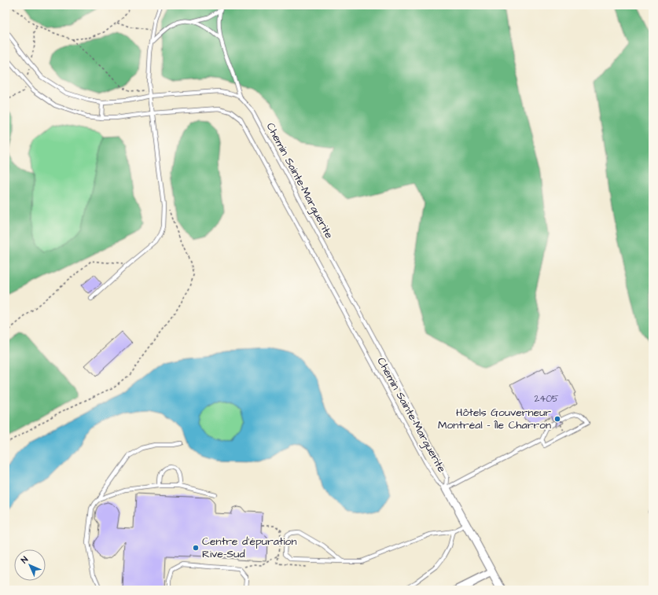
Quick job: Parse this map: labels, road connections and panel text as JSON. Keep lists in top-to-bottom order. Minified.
{"streets":{"lane":["Chemin Sainte-Marguerite"]},"places":["Hôtels Gouverneur Montréal - Île Charron","Centre d'épuration Rive-Sud"],"house_numbers":["2405"],"north":"top left"}
